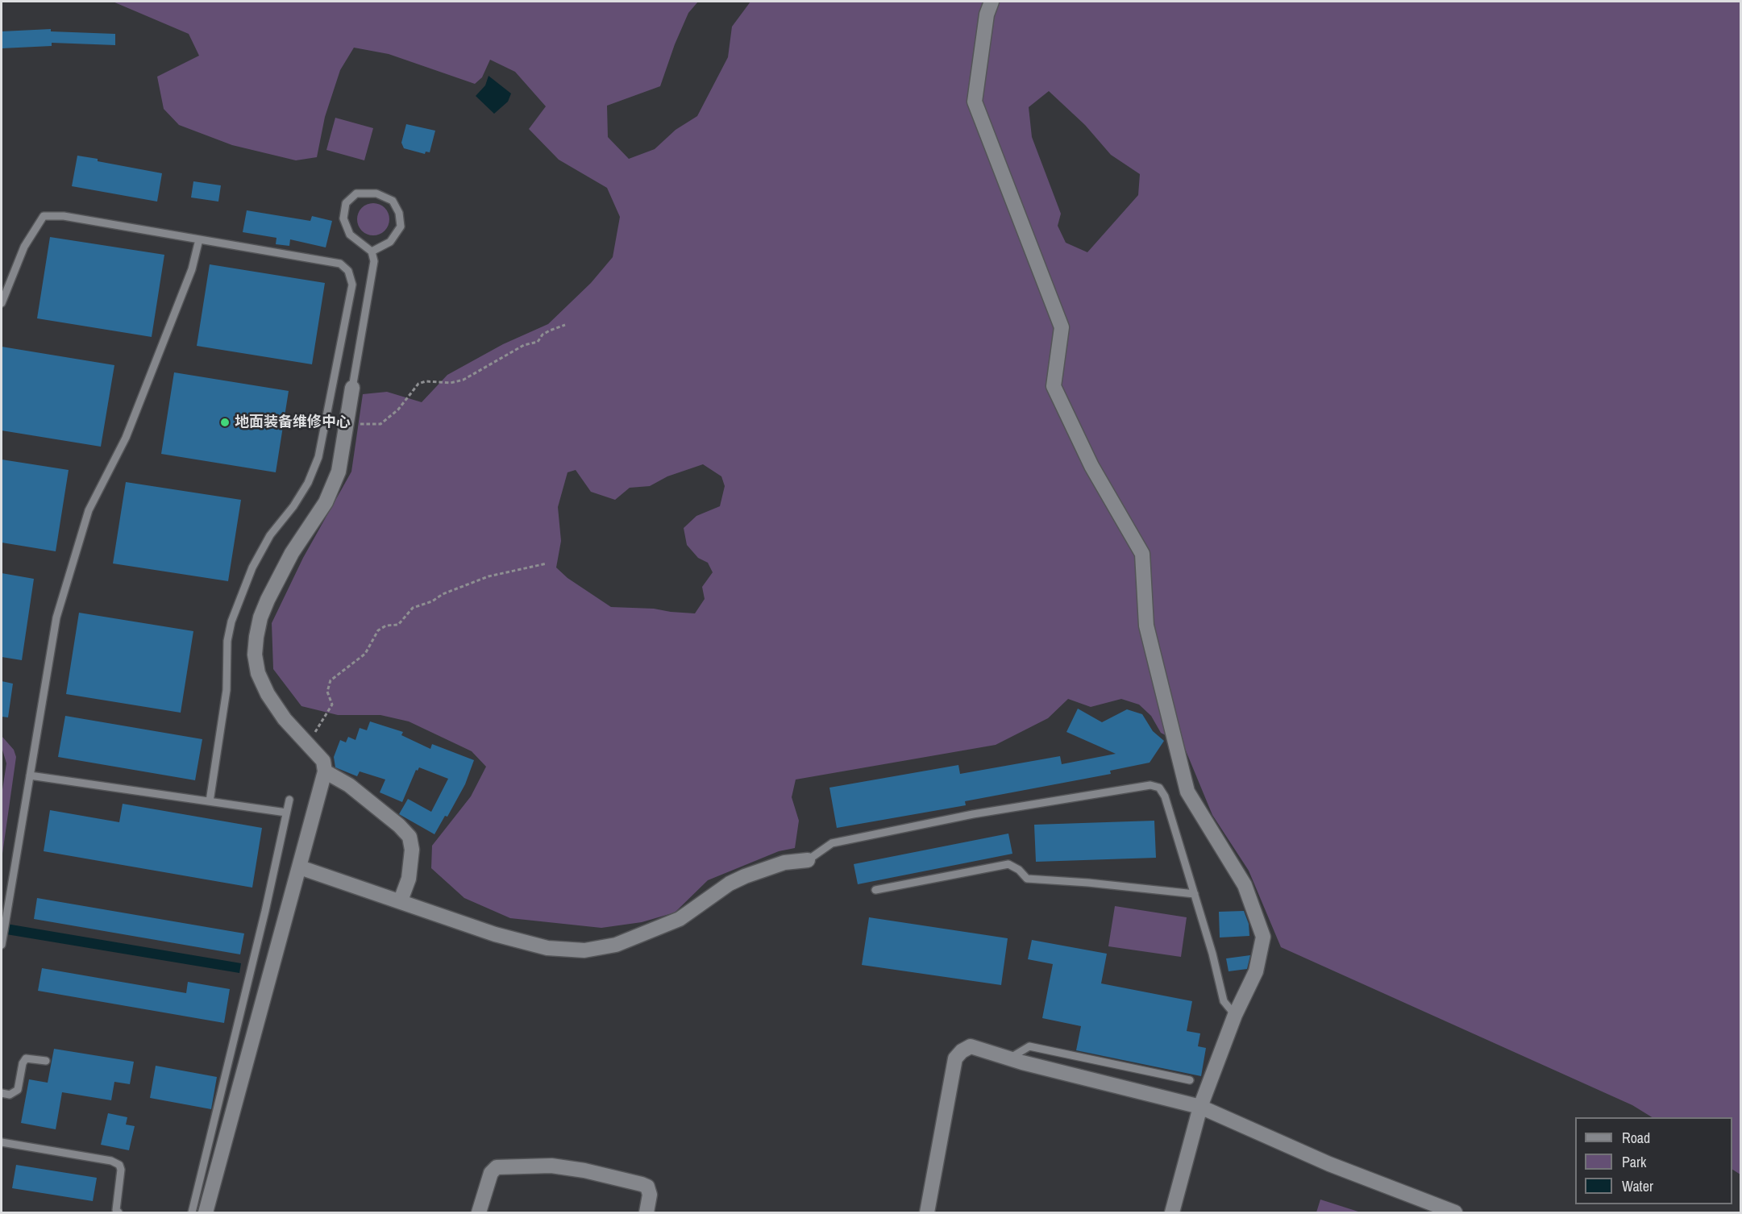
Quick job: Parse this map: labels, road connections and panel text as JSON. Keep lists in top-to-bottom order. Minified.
{"places":["地面装备维修中心"],"legend":["Road","Park","Water"]}
